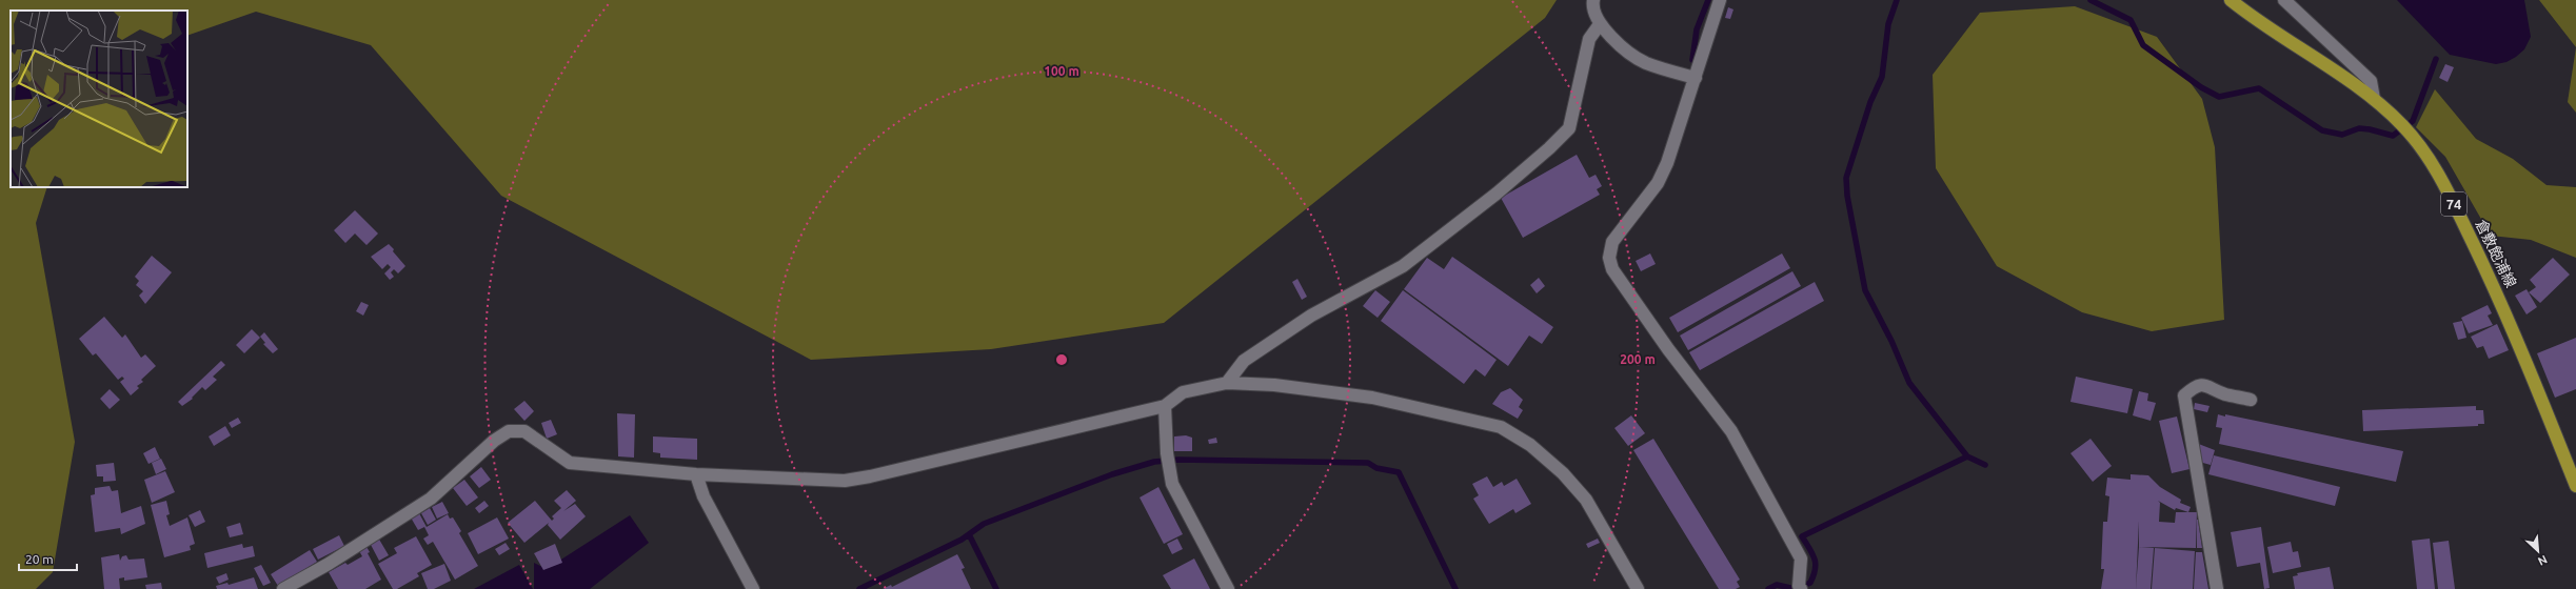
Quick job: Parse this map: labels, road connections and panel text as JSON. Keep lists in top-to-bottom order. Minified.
{"streets":{"main road":["74","倉敷飽浦線"]},"scale_bar":"20 m","north":"bottom right","rings":["100 m","200 m"]}
